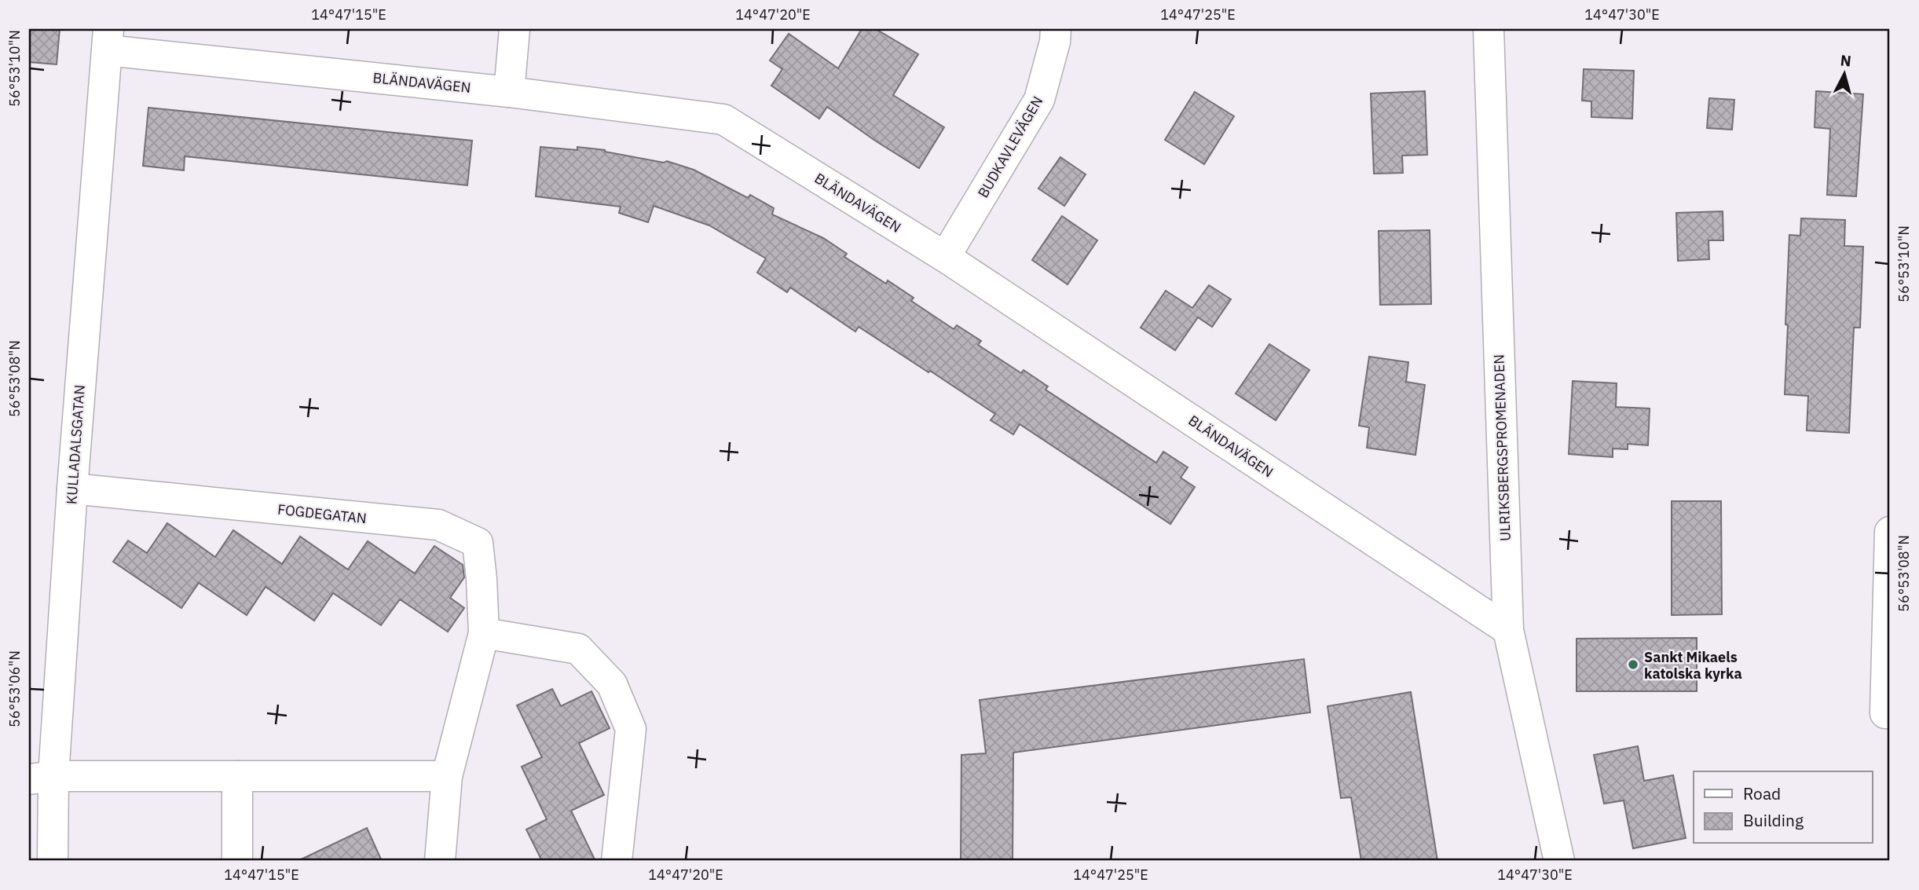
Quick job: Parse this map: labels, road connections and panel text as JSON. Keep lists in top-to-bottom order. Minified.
{"streets":{"street":["BLÄNDAVÄGEN","BUDKAVLEVÄGEN","KULLADALSGATAN","ULRIKSBERGSPROMENADEN","FOGDEGATAN"]},"crossings":[["BLÄNDAVÄGEN","BUDKAVLEVÄGEN"],["BLÄNDAVÄGEN","KULLADALSGATAN"],["BLÄNDAVÄGEN","ULRIKSBERGSPROMENADEN"],["KULLADALSGATAN","FOGDEGATAN"]],"places":["Sankt Mikaels katolska kyrka"],"legend":["Road","Building"],"north":"top","coordinates":["14°47'15\"E","14°47'20\"E","14°47'25\"E","14°47'30\"E","56°53'10\"N","56°53'08\"N","56°53'06\"N"]}
